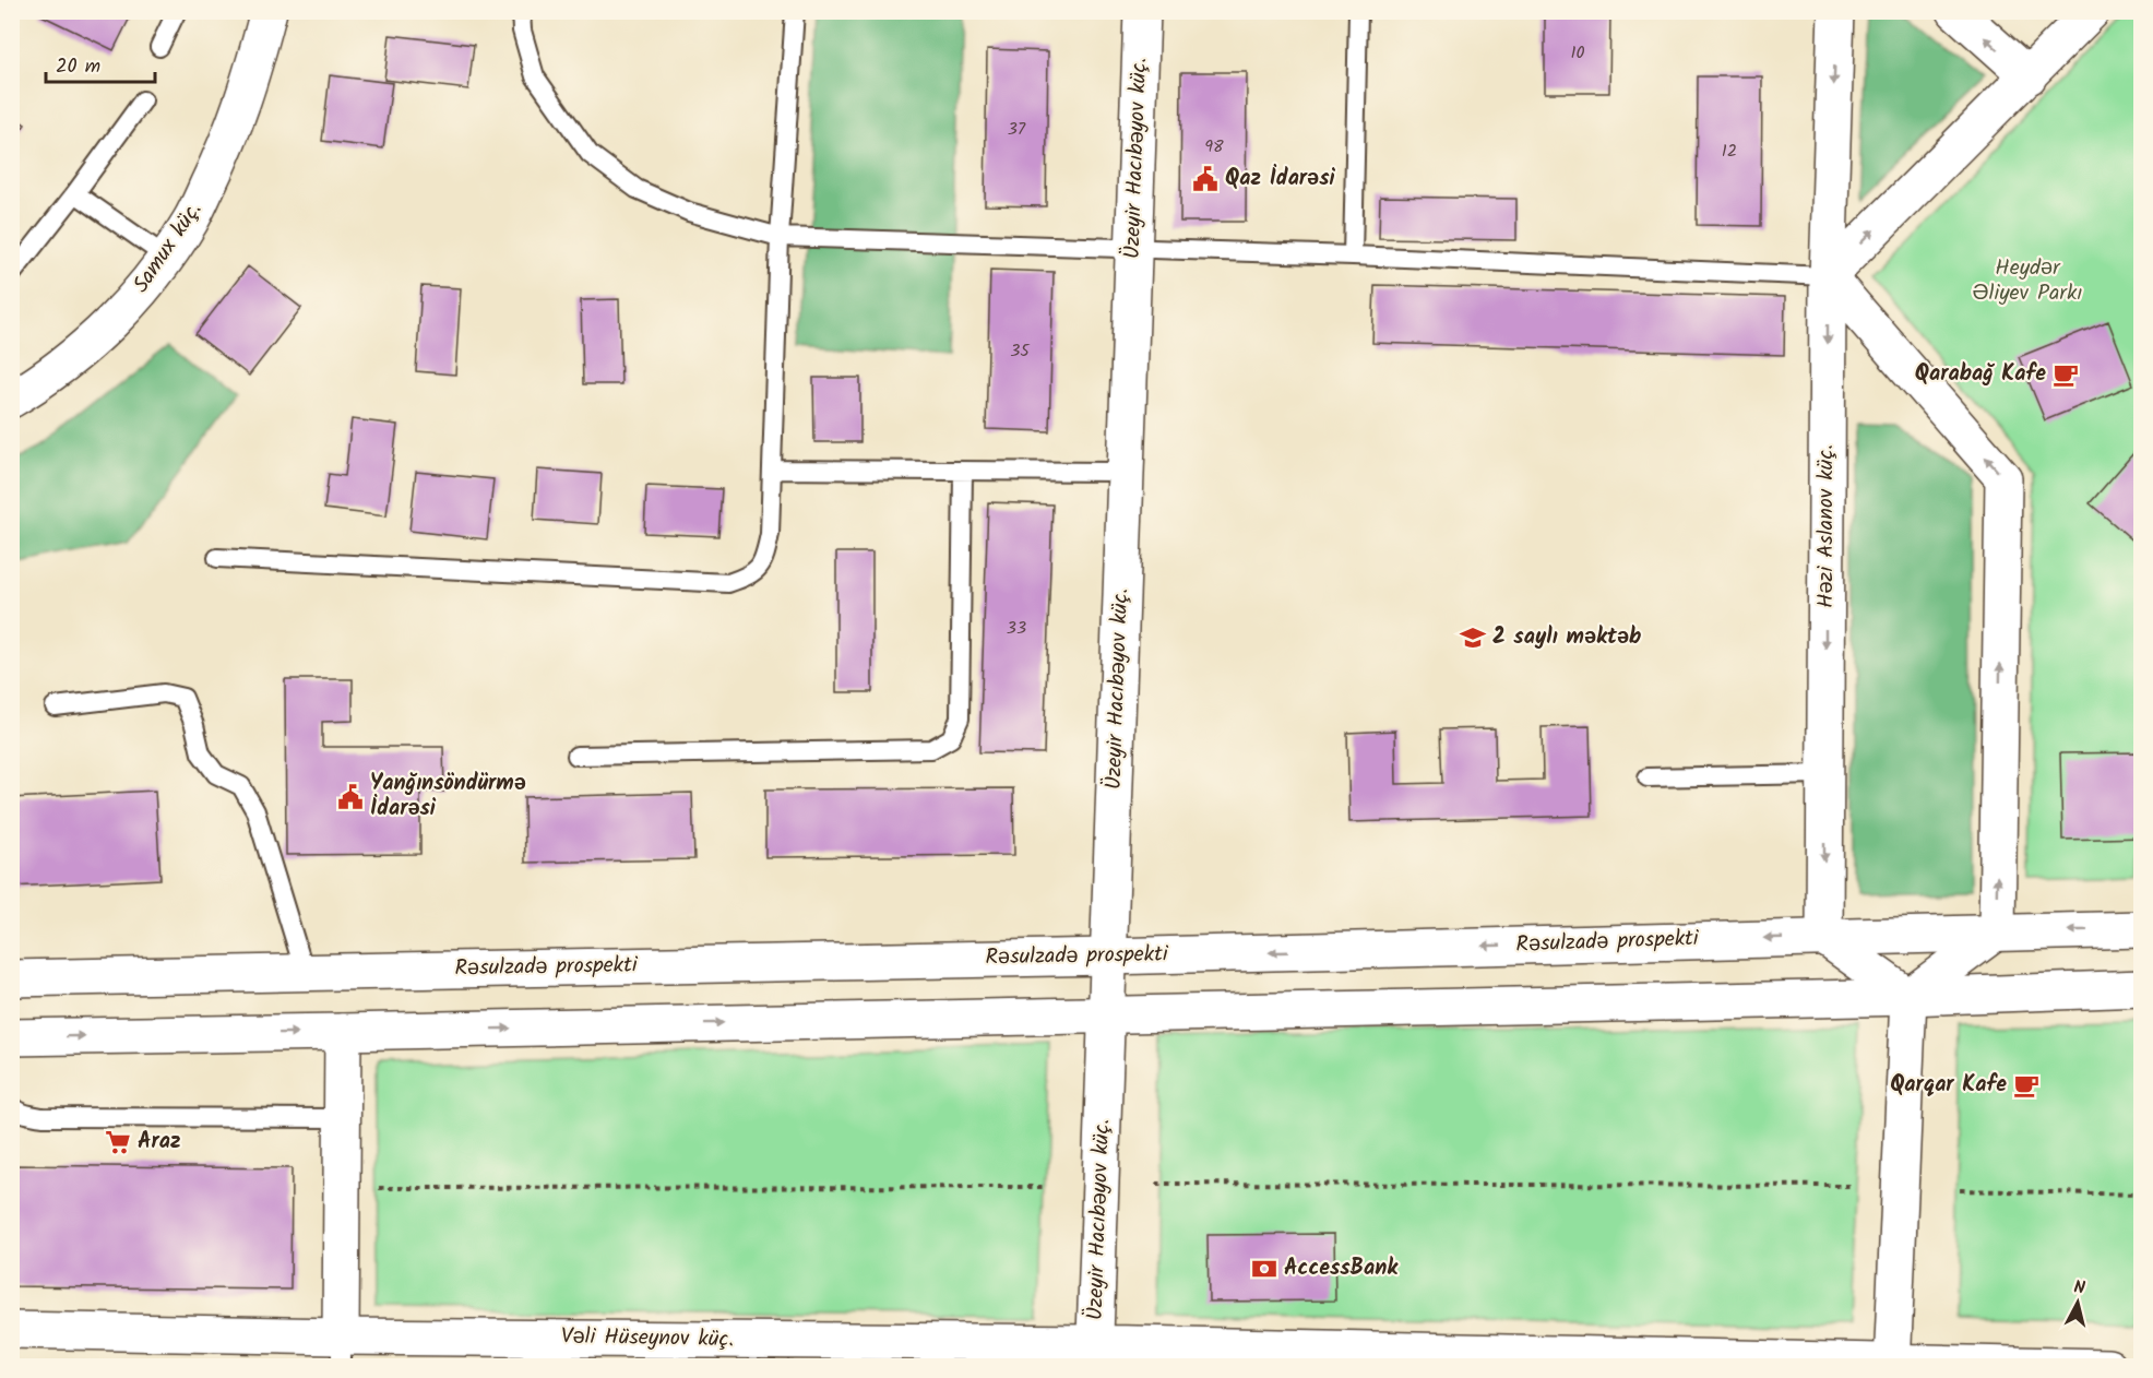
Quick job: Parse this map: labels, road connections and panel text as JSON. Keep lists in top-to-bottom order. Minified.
{"streets":{"street":["Üzeyir Hacıbəyov küç.","Samux küç.","Həzi Aslanov küç.","Rəsulzadə prospekti","Vəli Hüseynov küç."]},"crossings":[["Üzeyir Hacıbəyov küç.","Rəsulzadə prospekti"],["Üzeyir Hacıbəyov küç.","Vəli Hüseynov küç."],["Həzi Aslanov küç.","Rəsulzadə prospekti"]],"parks":["Heydər Əliyev Parkı"],"places":{"public building":["Qaz İdarəsi","Yanğınsöndürmə İdarəsi"],"cafe":["Qarabağ Kafe","Qarqar Kafe"],"school or university":["2 saylı məktəb"],"supermarket":["Araz"],"bank":["AccessBank"]},"house_numbers":["10","37","98","12","35","33"],"scale_bar":"20 m","north":"top"}
